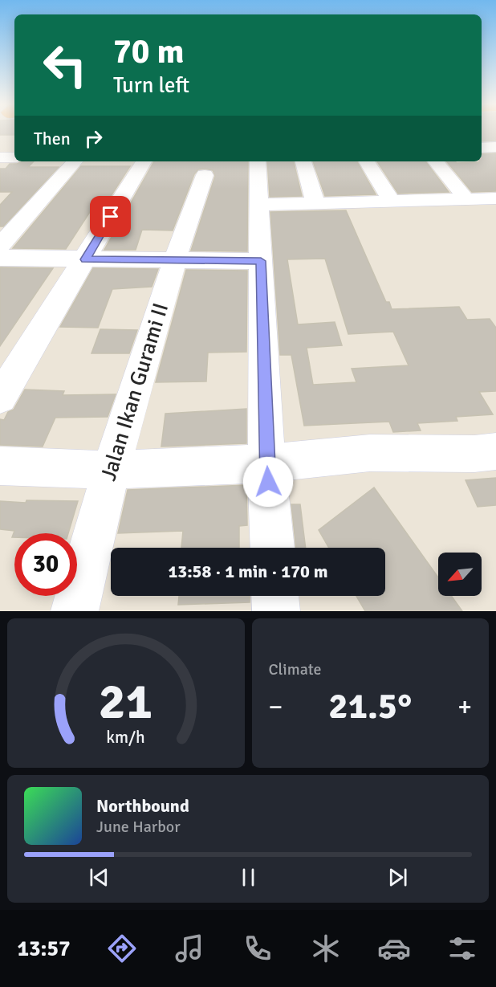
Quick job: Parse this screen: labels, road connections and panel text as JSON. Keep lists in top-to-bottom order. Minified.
{"streets":{"street":["Jalan Ikan Gurami II"]},"north":"bottom left","page":{"turn":["70 m","Turn left"],"then":"Then","limit":"30","trip":"13:58 · 1 min · 170 m","tile":"Climate","heat":["−","21.5°","+"],"song":["Northbound","June Harbor"],"tabs":"13:57","gauge":["21","km/h"]}}
